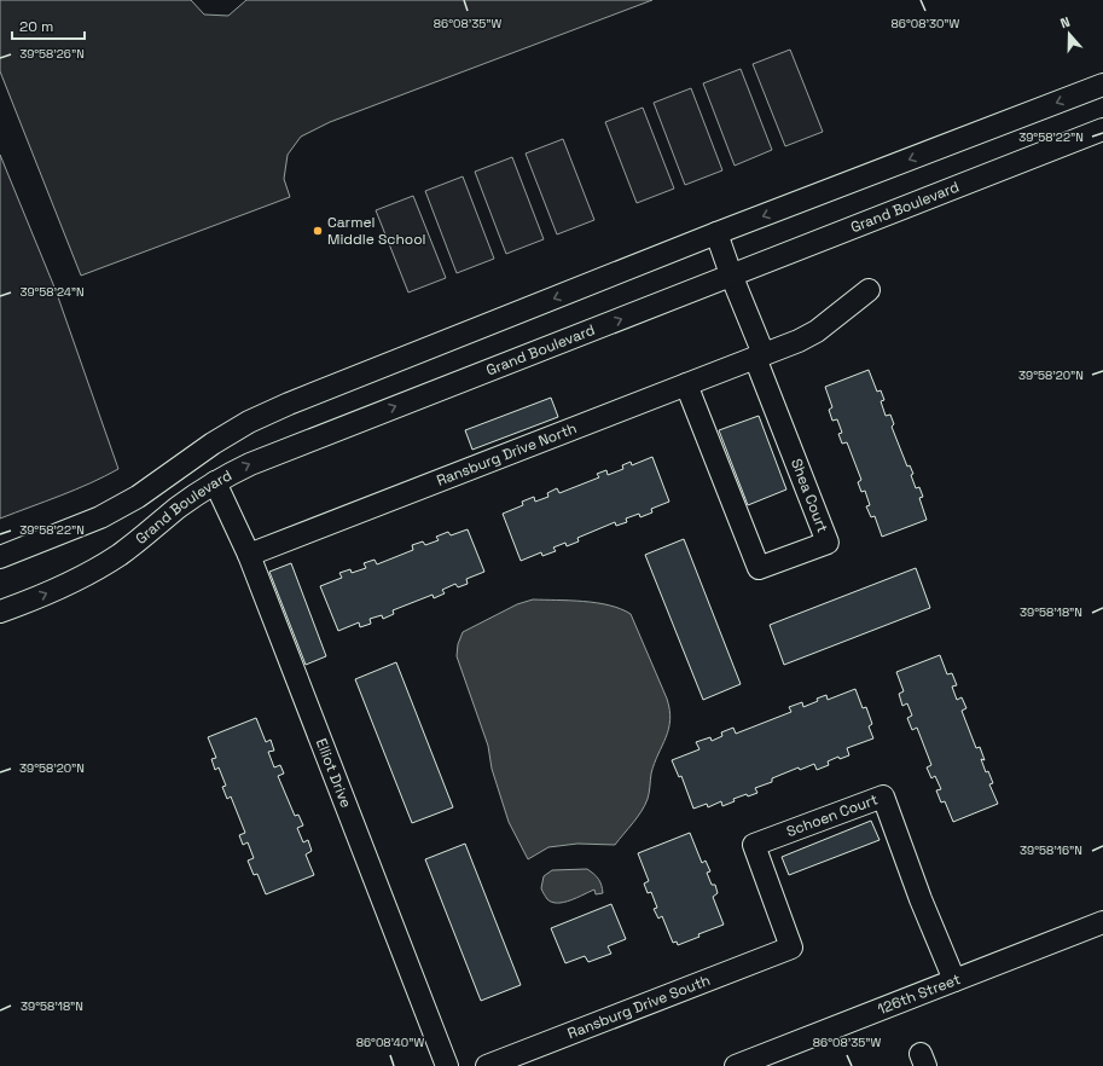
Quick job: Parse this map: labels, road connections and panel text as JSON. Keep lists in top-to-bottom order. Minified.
{"streets":{"street":["Grand Boulevard","Ransburg Drive North","Shea Court","Elliot Drive","Schoen Court","126th Street","Ransburg Drive South"]},"crossings":[["Grand Boulevard","Elliot Drive"],["Ransburg Drive North","Shea Court"],["Ransburg Drive North","Elliot Drive"],["Schoen Court","126th Street"],["Schoen Court","Ransburg Drive South"]],"places":["Carmel Middle School"],"scale_bar":"20 m","north":"top","coordinates":["86°08'35\"W","86°08'30\"W","39°58'26\"N","39°58'22\"N","39°58'24\"N","39°58'20\"N","39°58'18\"N","39°58'16\"N","86°08'40\"W"]}
